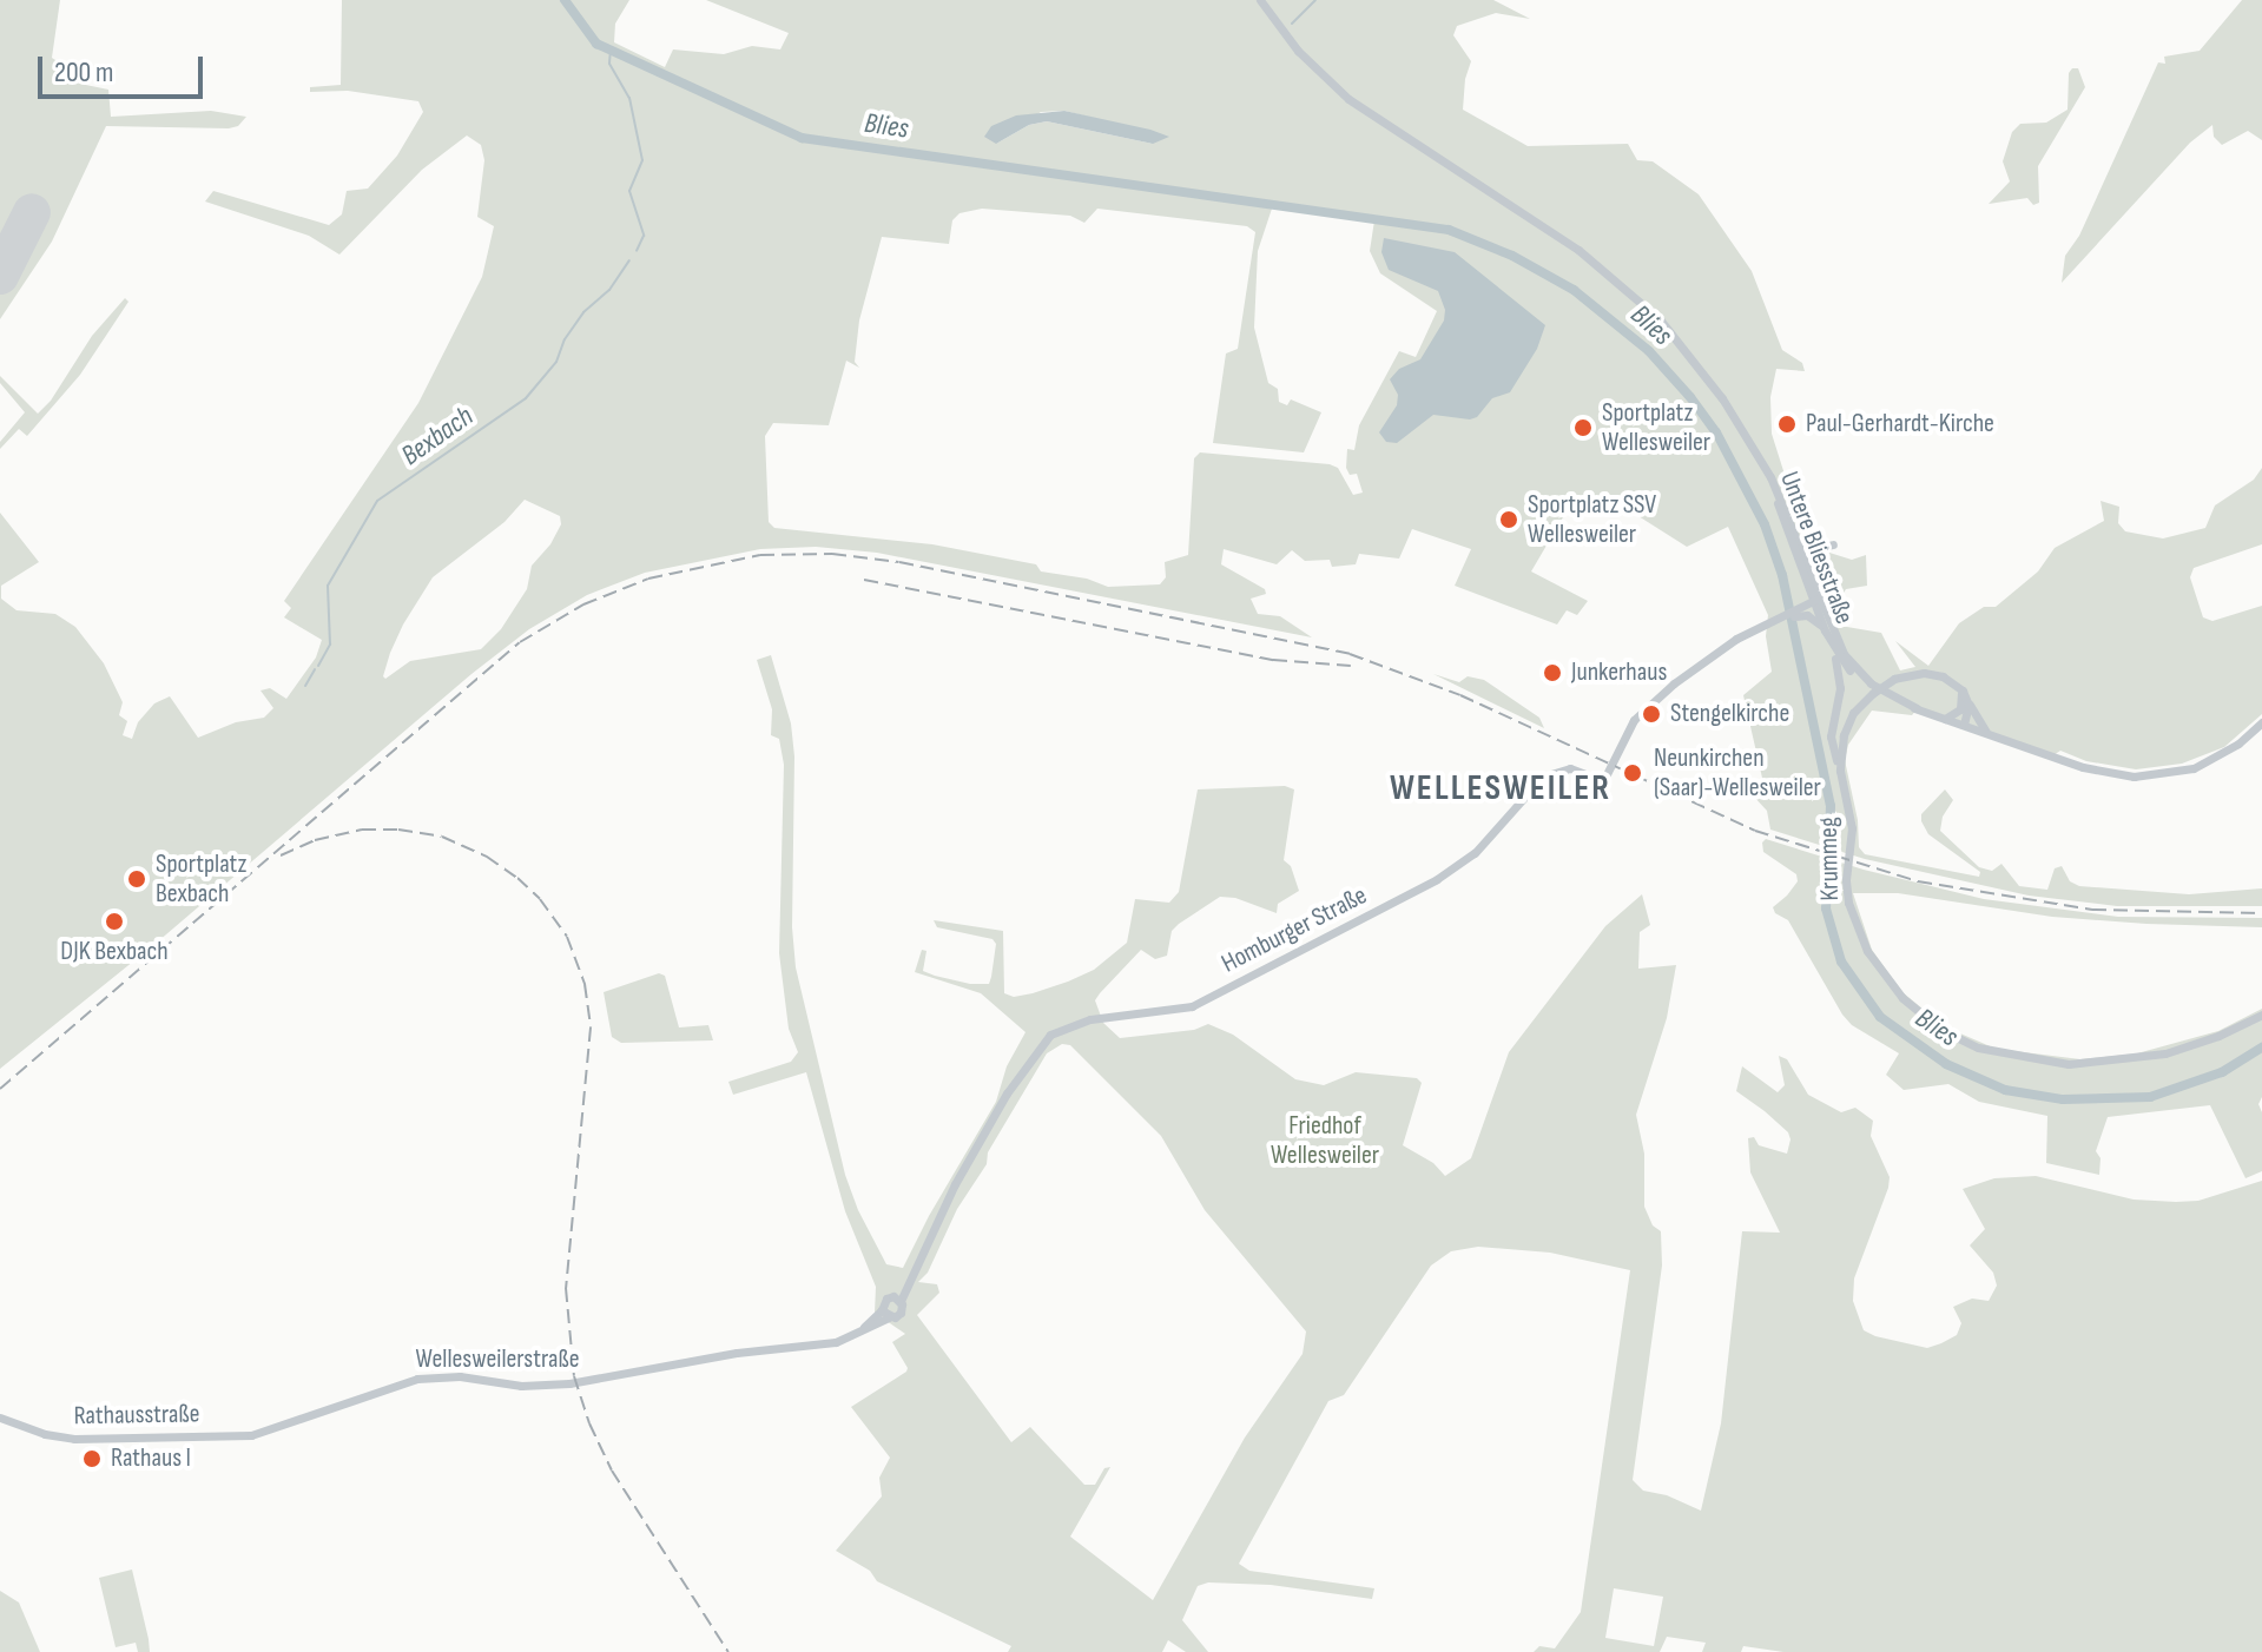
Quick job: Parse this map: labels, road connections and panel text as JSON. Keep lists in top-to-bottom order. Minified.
{"streets":{"main road":["Untere Bliesstraße","Krummeg","Homburger Straße","Wellesweilerstraße","Rathausstraße"]},"crossings":[["Untere Bliesstraße","Homburger Straße"],["Homburger Straße","Wellesweilerstraße"],["Wellesweilerstraße","Rathausstraße"]],"districts":["WELLESWEILER"],"water":["Blies","Bexbach"],"parks":["Friedhof Wellesweiler"],"places":["Paul-Gerhardt-Kirche","Sportplatz Wellesweiler","Sportplatz SSV Wellesweiler","Junkerhaus","Stengelkirche","Neunkirchen (Saar)-Wellesweiler","Sportplatz Bexbach","DJK Bexbach","Rathaus I"],"scale_bar":"200 m"}
